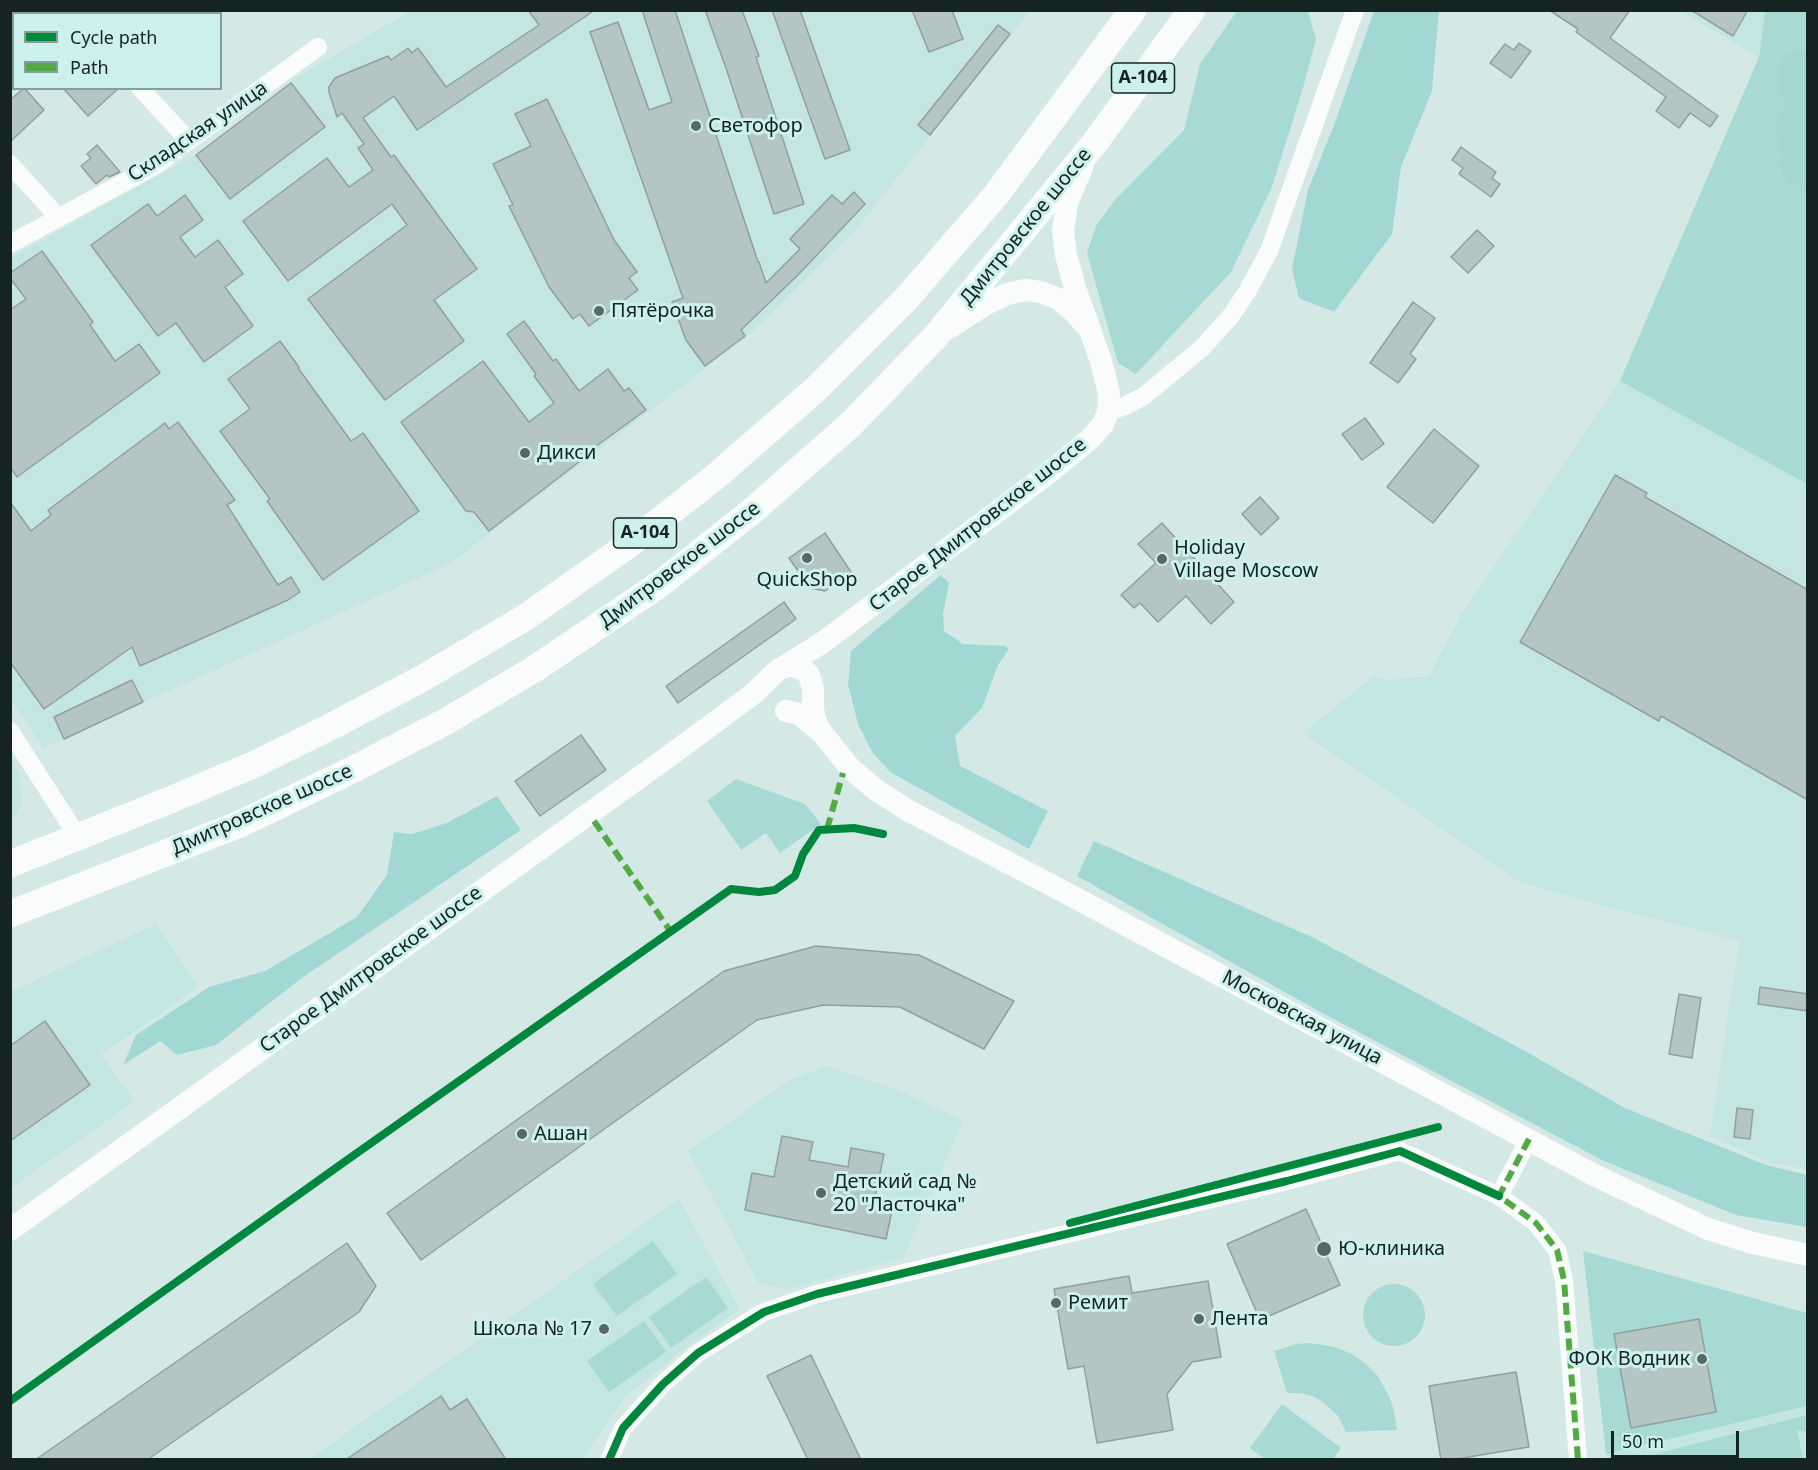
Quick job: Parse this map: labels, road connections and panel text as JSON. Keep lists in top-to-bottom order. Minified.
{"streets":{"highway":["А-104","Дмитровское шоссе"],"main road":["Старое Дмитровское шоссе","Московская улица"],"street":["Складская улица"]},"crossings":[["А-104","Дмитровское шоссе"],["А-104","Старое Дмитровское шоссе"],["Старое Дмитровское шоссе","Московская улица"]],"places":["Светофор","Пятёрочка","Дикси","QuickShop","Holiday Village Moscow","Ашан","Детский сад № 20 \"Ласточка\"","Ю-клиника","Ремит","Лента","Школа № 17","ФОК Водник"],"legend":["Cycle path","Path"],"scale_bar":"50 m"}
